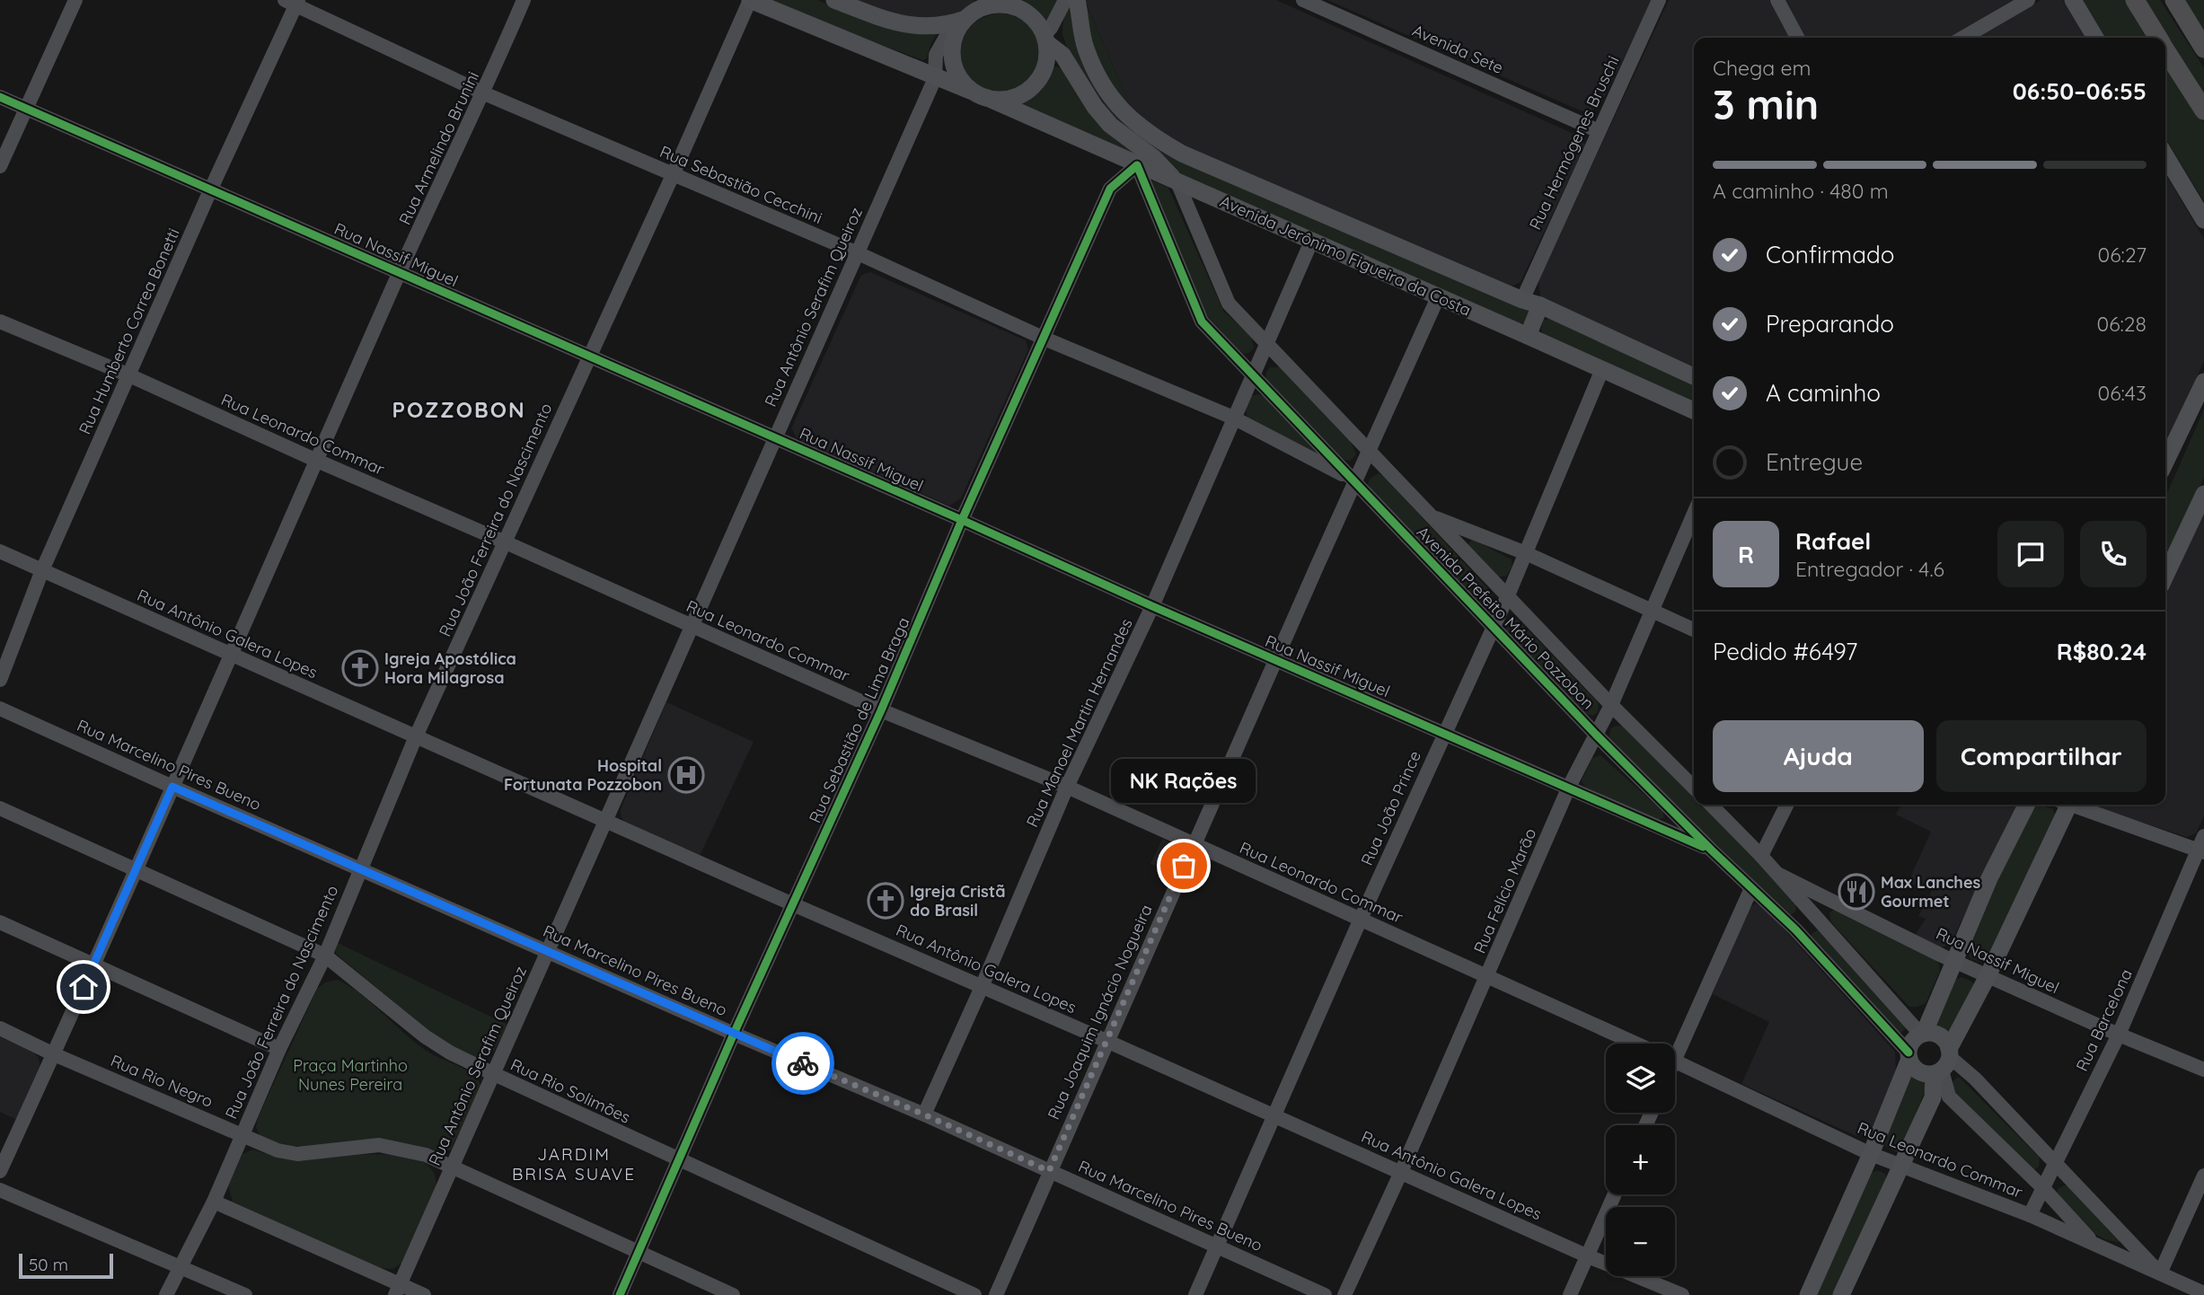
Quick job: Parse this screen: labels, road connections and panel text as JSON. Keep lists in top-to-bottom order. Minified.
{"streets":{"main road":["Avenida Jerônimo Figueira da Costa","Avenida Prefeito Mário Pozzobon"],"street":["Avenida Sete","Rua Hermógenes Bruschi","Rua Armelindo Brunini","Rua Sebastião Cecchini","Rua Nassif Miguel","Rua Antônio Serafim Queiroz","Rua Humberto Correa Bonetti","Rua Leonardo Commar","Rua João Ferreira do Nascimento","Rua Antônio Galera Lopes","Rua Sebastião de Lima Braga","Rua Manoel Martin Hernandes","Rua Marcelino Pires Bueno","Rua João Prince","Rua Felício Marão","Rua Joaquim Ignácio Nogueira","Rua Barcelona","Rua Rio Negro","Rua Rio Solimões"]},"crossings":[["Avenida Sete","Rua Hermógenes Bruschi"],["Rua Hermógenes Bruschi","Avenida Jerônimo Figueira da Costa"],["Rua Armelindo Brunini","Rua Sebastião Cecchini"],["Rua Armelindo Brunini","Rua Nassif Miguel"],["Rua Armelindo Brunini","Rua Leonardo Commar"],["Rua Armelindo Brunini","Rua Antônio Galera Lopes"],["Rua Armelindo Brunini","Rua Marcelino Pires Bueno"],["Rua Armelindo Brunini","Rua Rio Negro"],["Rua Armelindo Brunini","Rua Rio Solimões"],["Rua Sebastião Cecchini","Rua Antônio Serafim Queiroz"],["Rua Sebastião Cecchini","Rua Humberto Correa Bonetti"],["Rua Sebastião Cecchini","Rua João Ferreira do Nascimento"],["Rua Sebastião Cecchini","Avenida Prefeito Mário Pozzobon"],["Rua Sebastião Cecchini","Rua Sebastião de Lima Braga"],["Rua Sebastião Cecchini","Rua Manoel Martin Hernandes"],["Rua Sebastião Cecchini","Rua Joaquim Ignácio Nogueira"],["Rua Nassif Miguel","Rua Antônio Serafim Queiroz"],["Rua Nassif Miguel","Rua Humberto Correa Bonetti"],["Rua Nassif Miguel","Rua João Ferreira do Nascimento"],["Rua Nassif Miguel","Avenida Prefeito Mário Pozzobon"],["Rua Nassif Miguel","Rua Sebastião de Lima Braga"],["Rua Nassif Miguel","Rua Manoel Martin Hernandes"],["Rua Nassif Miguel","Rua João Prince"],["Rua Nassif Miguel","Rua Felício Marão"],["Rua Nassif Miguel","Rua Joaquim Ignácio Nogueira"],["Rua Nassif Miguel","Rua Barcelona"],["Avenida Jerônimo Figueira da Costa","Rua Antônio Serafim Queiroz"],["Avenida Jerônimo Figueira da Costa","Avenida Prefeito Mário Pozzobon"],["Avenida Jerônimo Figueira da Costa","Rua Sebastião de Lima Braga"],["Avenida Jerônimo Figueira da Costa","Rua Manoel Martin Hernandes"],["Avenida Jerônimo Figueira da Costa","Rua João Prince"],["Avenida Jerônimo Figueira da Costa","Rua Joaquim Ignácio Nogueira"],["Rua Antônio Serafim Queiroz","Rua Leonardo Commar"],["Rua Antônio Serafim Queiroz","Avenida Prefeito Mário Pozzobon"],["Rua Antônio Serafim Queiroz","Rua Antônio Galera Lopes"],["Rua Antônio Serafim Queiroz","Rua Marcelino Pires Bueno"],["Rua Antônio Serafim Queiroz","Rua Rio Negro"],["Rua Antônio Serafim Queiroz","Rua Rio Solimões"],["Rua Humberto Correa Bonetti","Rua Leonardo Commar"],["Rua Humberto Correa Bonetti","Rua Antônio Galera Lopes"],["Rua Leonardo Commar","Rua João Ferreira do Nascimento"],["Rua Leonardo Commar","Rua Sebastião de Lima Braga"],["Rua Leonardo Commar","Rua Manoel Martin Hernandes"],["Rua Leonardo Commar","Rua João Prince"],["Rua Leonardo Commar","Rua Felício Marão"],["Rua Leonardo Commar","Rua Joaquim Ignácio Nogueira"],["Rua Leonardo Commar","Rua Barcelona"],["Rua João Ferreira do Nascimento","Rua Antônio Galera Lopes"],["Rua João Ferreira do Nascimento","Rua Marcelino Pires Bueno"],["Rua João Ferreira do Nascimento","Rua Rio Negro"],["Rua João Ferreira do Nascimento","Rua Rio Solimões"],["Avenida Prefeito Mário Pozzobon","Rua Sebastião de Lima Braga"],["Avenida Prefeito Mário Pozzobon","Rua Manoel Martin Hernandes"],["Avenida Prefeito Mário Pozzobon","Rua João Prince"],["Avenida Prefeito Mário Pozzobon","Rua Felício Marão"],["Avenida Prefeito Mário Pozzobon","Rua Joaquim Ignácio Nogueira"],["Rua Antônio Galera Lopes","Rua Sebastião de Lima Braga"],["Rua Antônio Galera Lopes","Rua Manoel Martin Hernandes"],["Rua Antônio Galera Lopes","Rua João Prince"],["Rua Antônio Galera Lopes","Rua Felício Marão"],["Rua Antônio Galera Lopes","Rua Joaquim Ignácio Nogueira"],["Rua Sebastião de Lima Braga","Rua Marcelino Pires Bueno"],["Rua Sebastião de Lima Braga","Rua Rio Negro"],["Rua Sebastião de Lima Braga","Rua Rio Solimões"],["Rua Manoel Martin Hernandes","Rua Marcelino Pires Bueno"],["Rua Marcelino Pires Bueno","Rua João Prince"],["Rua Marcelino Pires Bueno","Rua Joaquim Ignácio Nogueira"]],"districts":["POZZOBON","JARDIM BRISA SUAVE"],"parks":["Praça Martinho Nunes Pereira"],"places":{"church":["Igreja Apostólica Hora Milagrosa","Igreja Cristã do Brasil"],"hospital":["Hospital Fortunata Pozzobon"],"other":["NK Rações"],"restaurant":["Max Lanches Gourmet"]},"scale_bar":"50 m","page":{"heading":["3 min","Chega em","06:50–06:55"],"panel":["Rafael","Entregador · 4.6","Pedido #6497","R$80.24"],"bar":"A caminho · 480 m","list":[["Confirmado","06:27"],["Preparando","06:28"],["A caminho","06:43"],"Entregue"],"round":"R","buttons":["Ajuda","Compartilhar"],"bubble":"NK Rações","map_buttons":["+","−"],"scale":"50 m"}}
